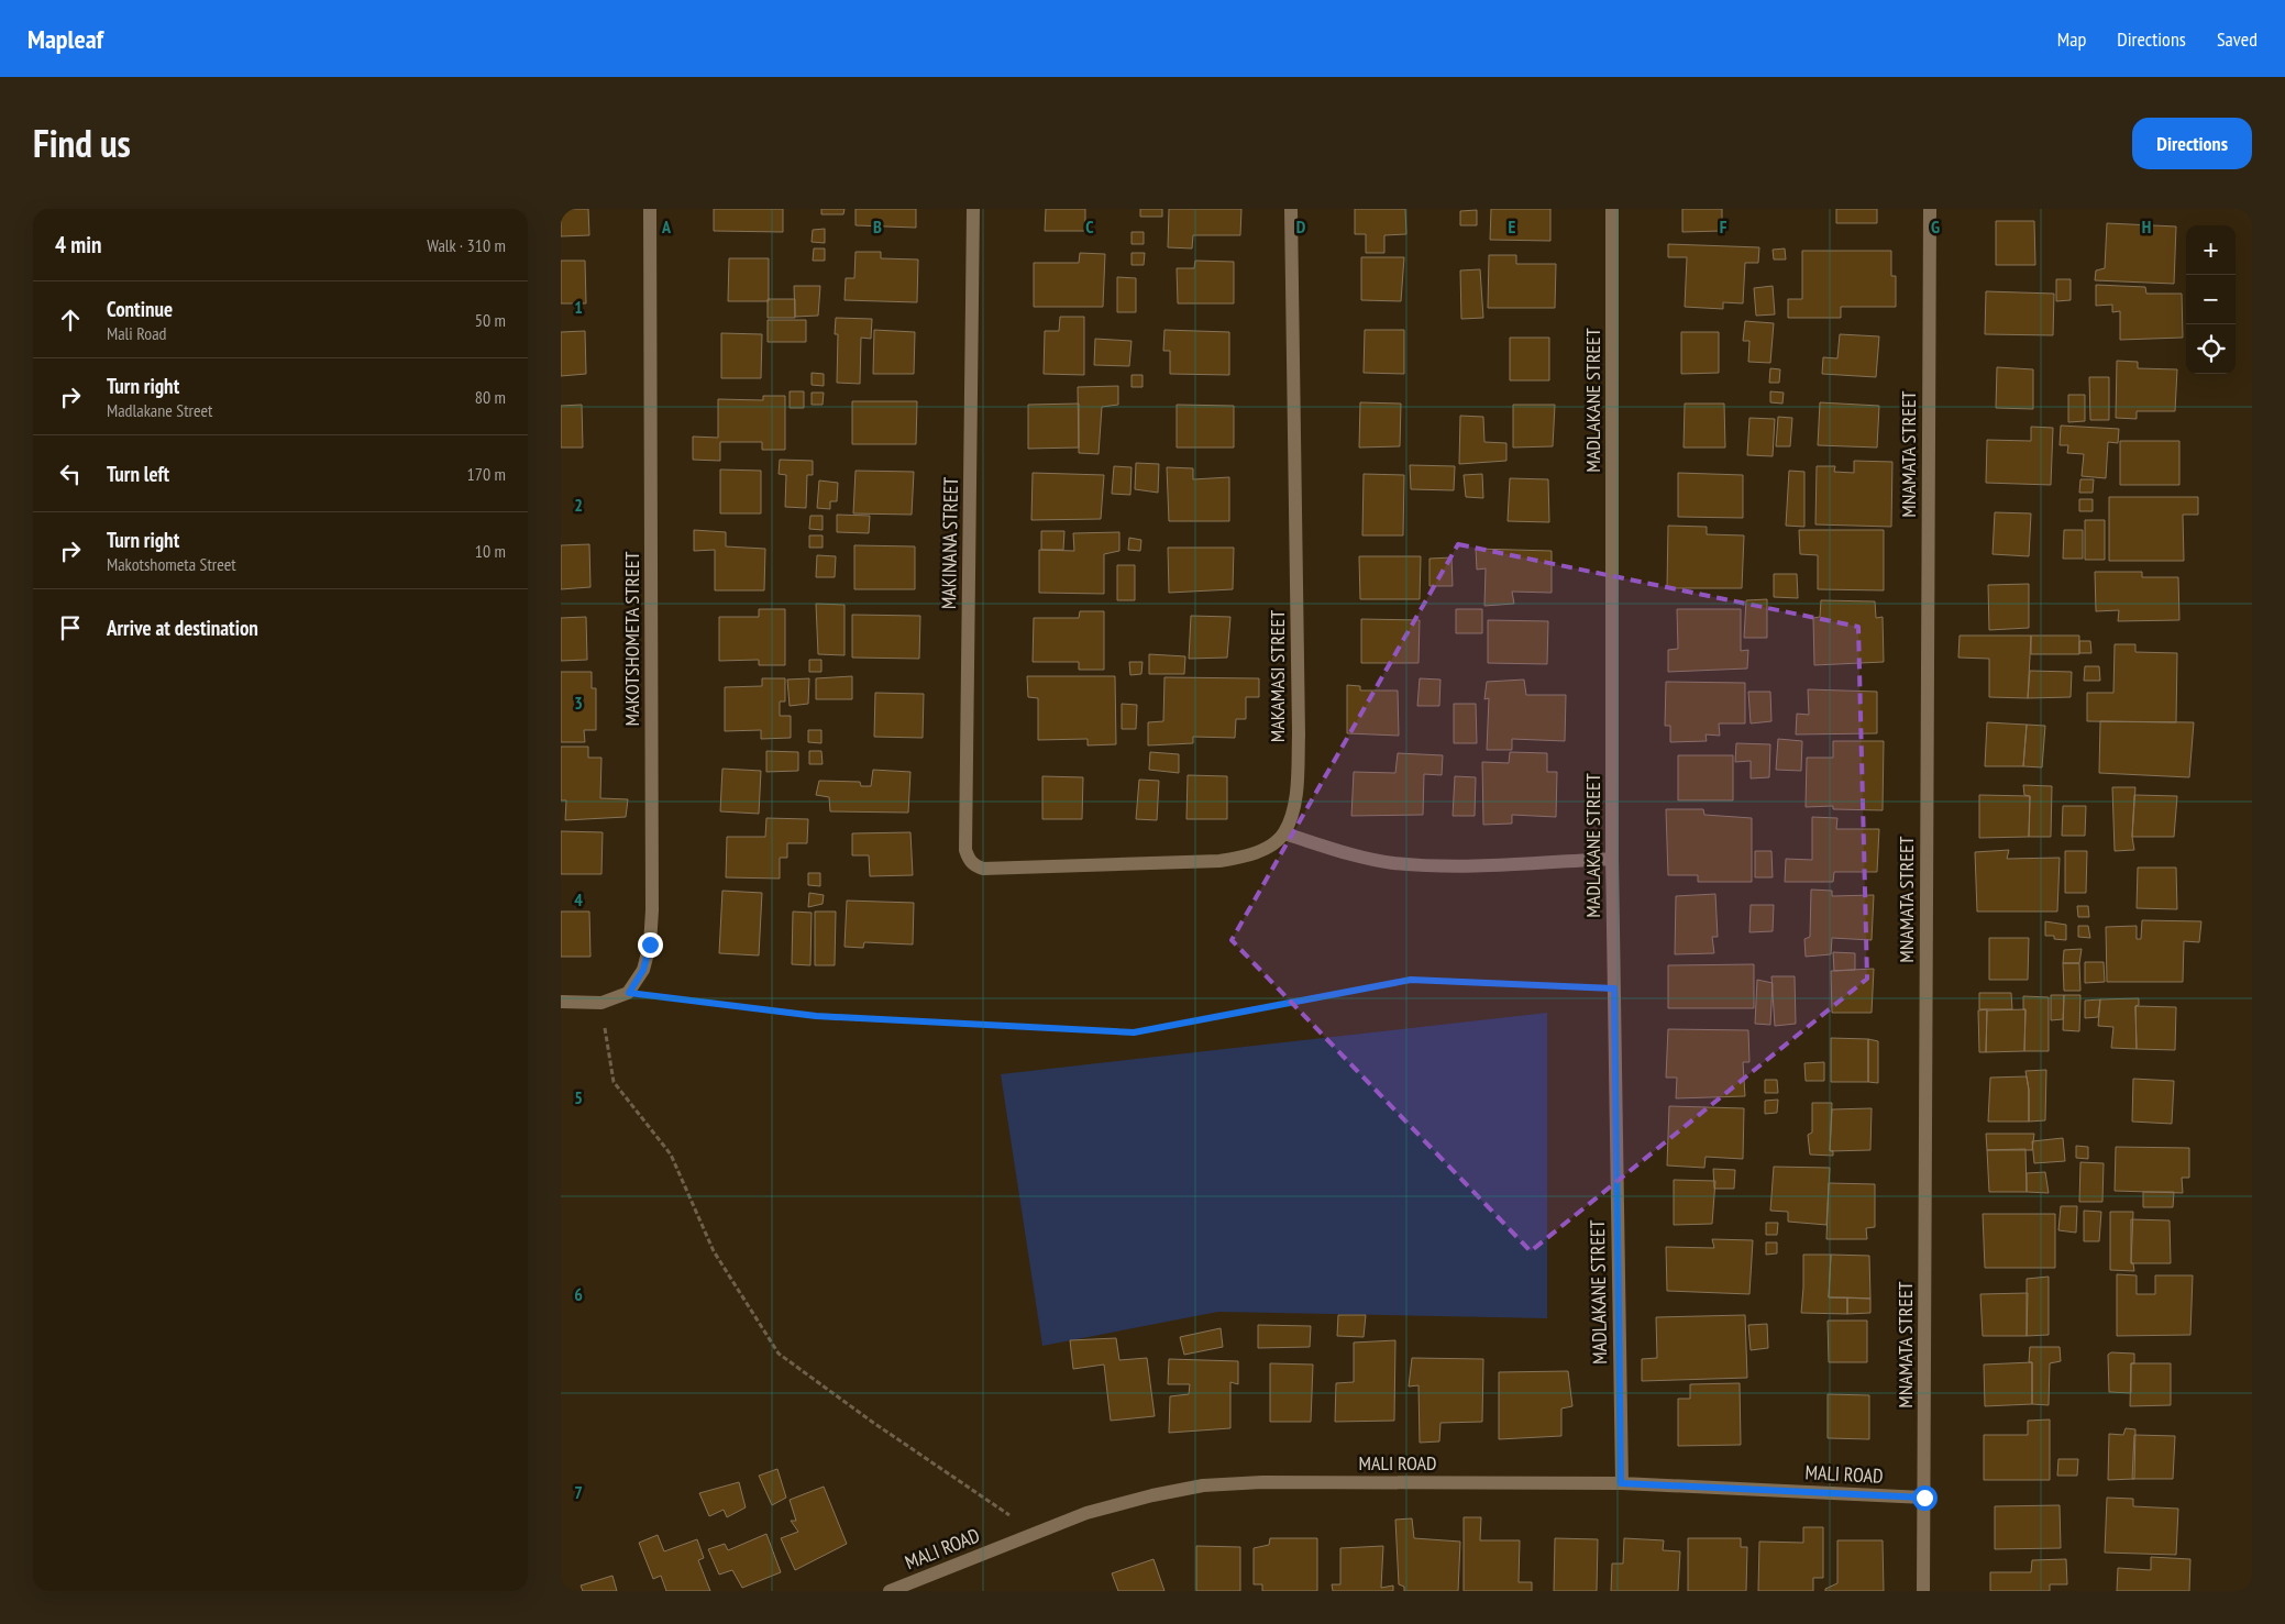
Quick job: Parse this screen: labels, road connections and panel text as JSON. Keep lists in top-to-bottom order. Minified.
{"streets":{"street":["MADLAKANE STREET","MNAMATA STREET","MAKINANA STREET","MAKOTSHOMETA STREET","MAKAMASI STREET","MALI ROAD"]},"crossings":[["MADLAKANE STREET","MALI ROAD"],["MNAMATA STREET","MALI ROAD"],["MAKINANA STREET","MAKAMASI STREET"]],"page":{"header":"Mapleaf","nav":["Map","Directions","Saved"],"title":"Find us","buttons":"Directions","heading":["4 min","Walk · 310 m"],"map_buttons":["+","−"],"list":[["Continue","Mali Road","50 m"],["Turn right","Madlakane Street","80 m"],["Turn left","170 m"],["Turn right","Makotshometa Street","10 m"],"Arrive at destination"]},"grid":{"columns":["A","B","C","D","E","F","G","H"],"rows":["1","2","3","4","5","6","7"]}}
